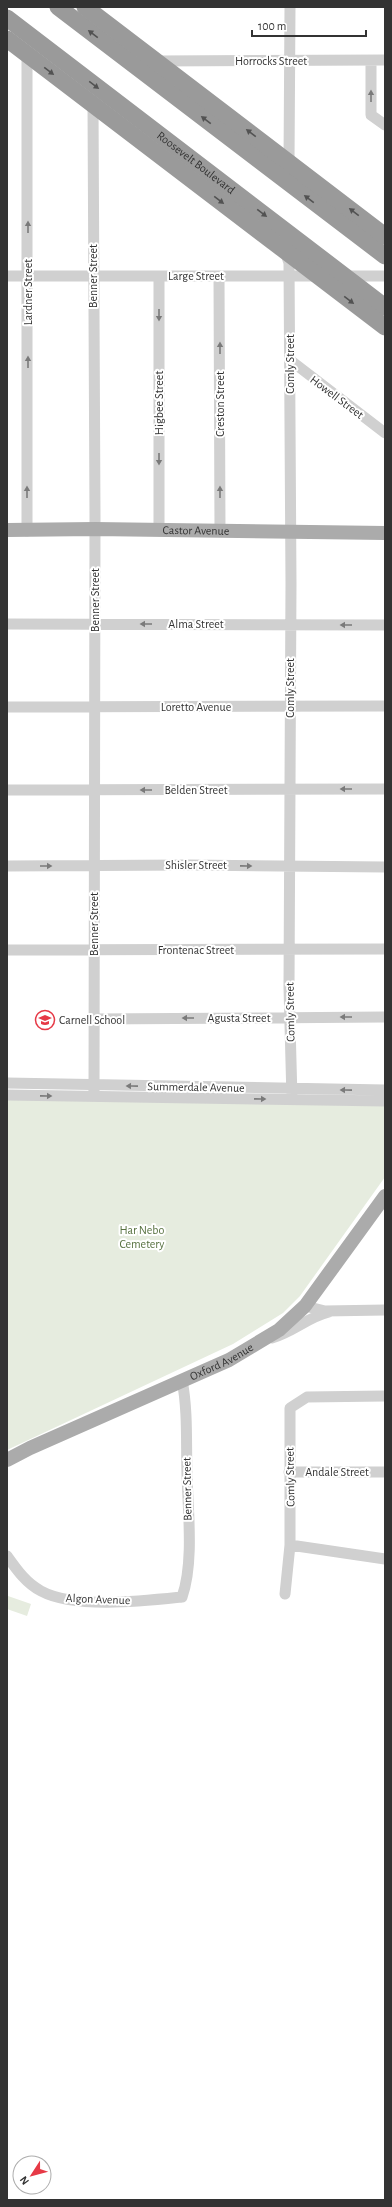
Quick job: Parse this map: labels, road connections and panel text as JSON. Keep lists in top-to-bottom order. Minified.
{"streets":{"highway":["Roosevelt Boulevard"],"main road":["Castor Avenue","Oxford Avenue"],"street":["Horrocks Street","Benner Street","Large Street","Lardner Street","Comly Street","Howell Street","Higbee Street","Creston Street","Alma Street","Loretto Avenue","Belden Street","Shisler Street","Frontenac Street","Agusta Street","Summerdale Avenue","Andale Street","Algon Avenue"]},"crossings":[["Roosevelt Boulevard","Benner Street"],["Roosevelt Boulevard","Large Street"],["Roosevelt Boulevard","Lardner Street"],["Roosevelt Boulevard","Comly Street"],["Benner Street","Large Street"],["Benner Street","Castor Avenue"],["Benner Street","Alma Street"],["Benner Street","Loretto Avenue"],["Benner Street","Belden Street"],["Benner Street","Shisler Street"],["Benner Street","Frontenac Street"],["Benner Street","Agusta Street"],["Benner Street","Summerdale Avenue"],["Benner Street","Oxford Avenue"],["Benner Street","Algon Avenue"],["Large Street","Lardner Street"],["Large Street","Comly Street"],["Large Street","Higbee Street"],["Large Street","Creston Street"],["Lardner Street","Castor Avenue"],["Comly Street","Howell Street"],["Comly Street","Castor Avenue"],["Comly Street","Alma Street"],["Comly Street","Loretto Avenue"],["Comly Street","Belden Street"],["Comly Street","Shisler Street"],["Comly Street","Frontenac Street"],["Comly Street","Agusta Street"],["Comly Street","Summerdale Avenue"],["Comly Street","Andale Street"],["Higbee Street","Castor Avenue"],["Creston Street","Castor Avenue"]],"one_way":["Lardner Street","Higbee Street","Creston Street","Alma Street","Belden Street","Shisler Street","Agusta Street"],"parks":["Har Nebo Cemetery"],"places":{"school or university":["Carnell School"]},"scale_bar":"100 m","north":"bottom left"}
